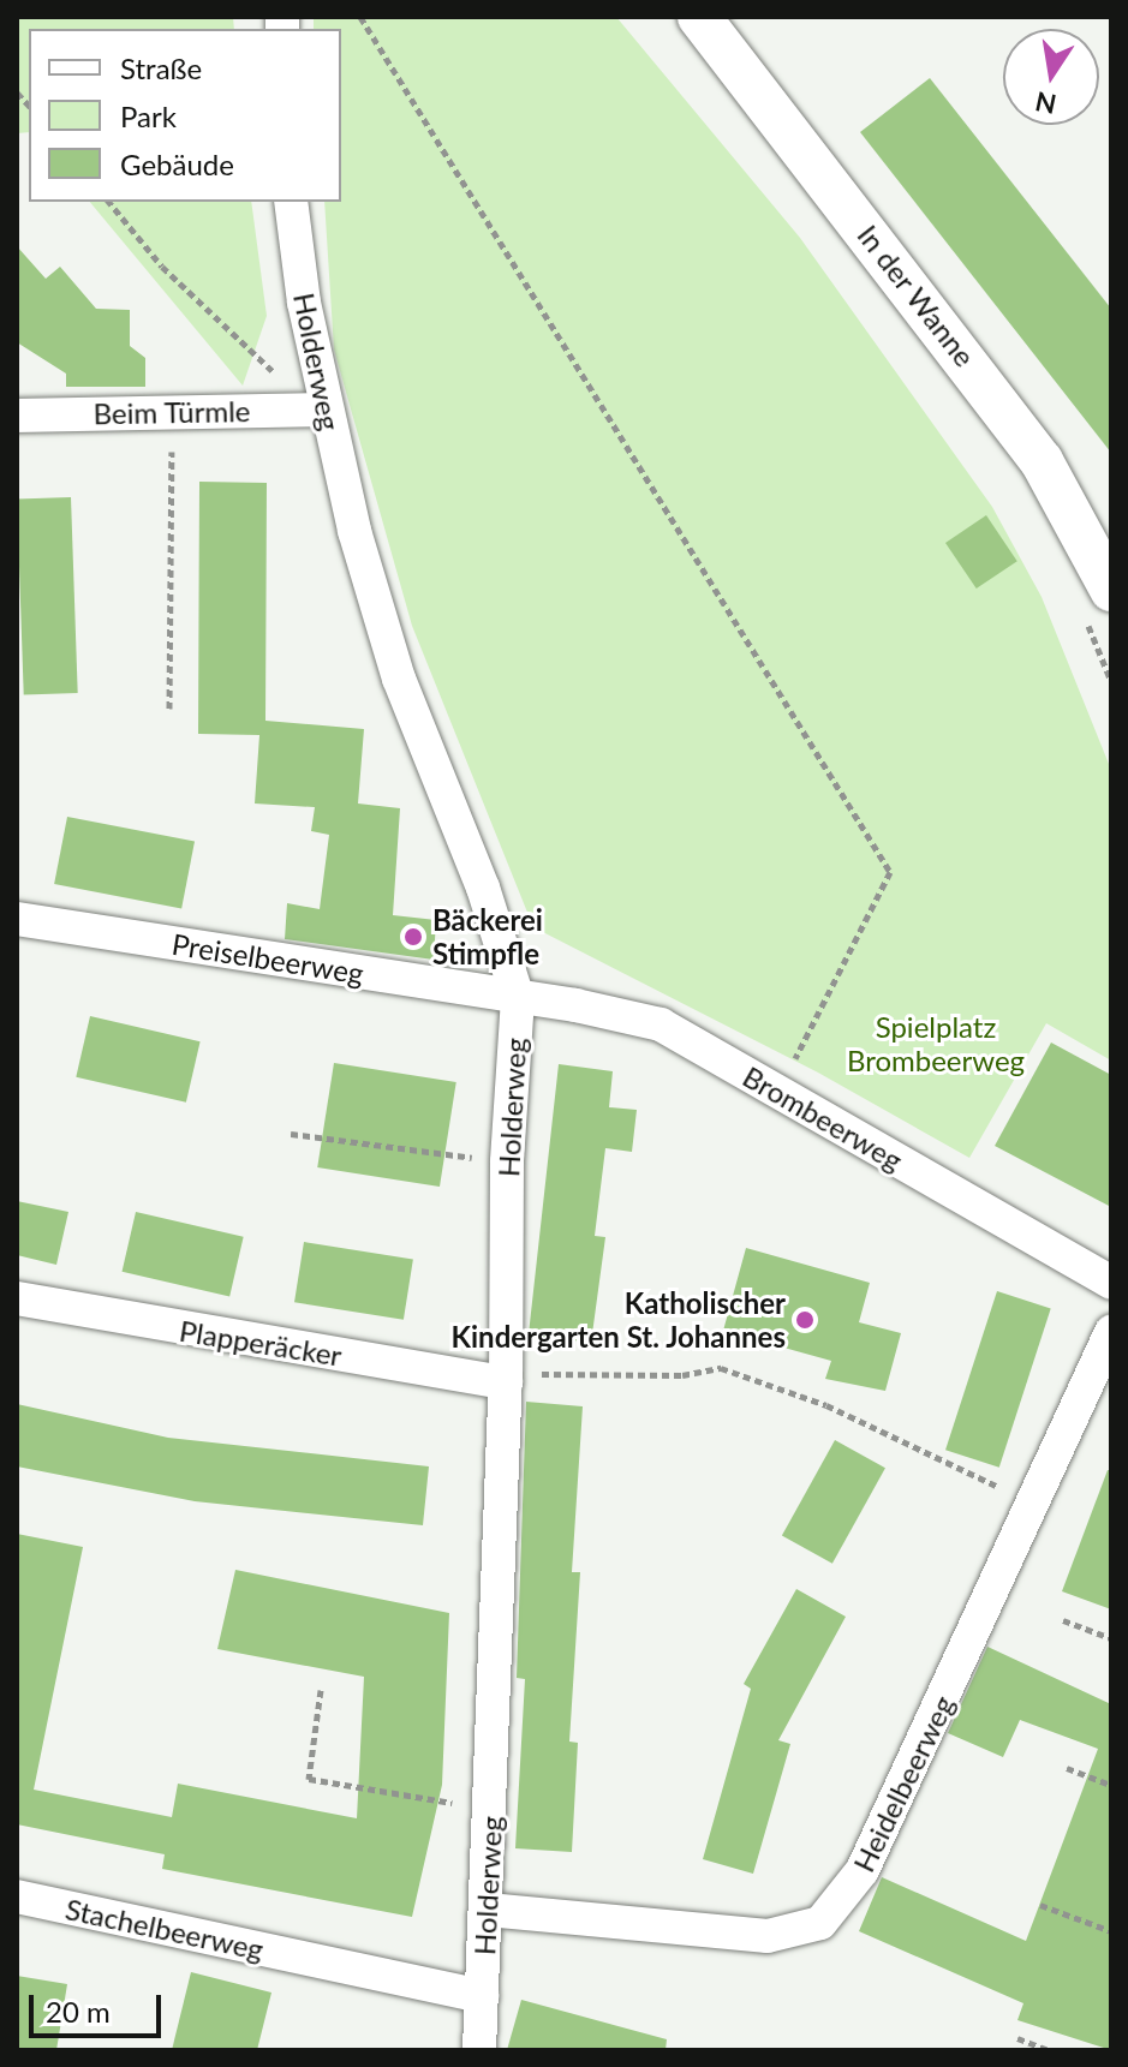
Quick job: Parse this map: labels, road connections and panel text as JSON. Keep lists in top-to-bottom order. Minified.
{"streets":{"street":["In der Wanne","Holderweg","Beim Türmle","Preiselbeerweg","Brombeerweg","Plapperäcker","Heidelbeerweg","Stachelbeerweg"]},"crossings":[["Holderweg","Beim Türmle"],["Holderweg","Preiselbeerweg"],["Holderweg","Brombeerweg"],["Holderweg","Plapperäcker"],["Holderweg","Heidelbeerweg"],["Holderweg","Stachelbeerweg"],["Preiselbeerweg","Brombeerweg"]],"parks":["Spielplatz Brombeerweg"],"places":["Bäckerei Stimpfle","Katholischer Kindergarten St. Johannes"],"legend":["Straße","Park","Gebäude"],"scale_bar":"20 m","north":"bottom"}
